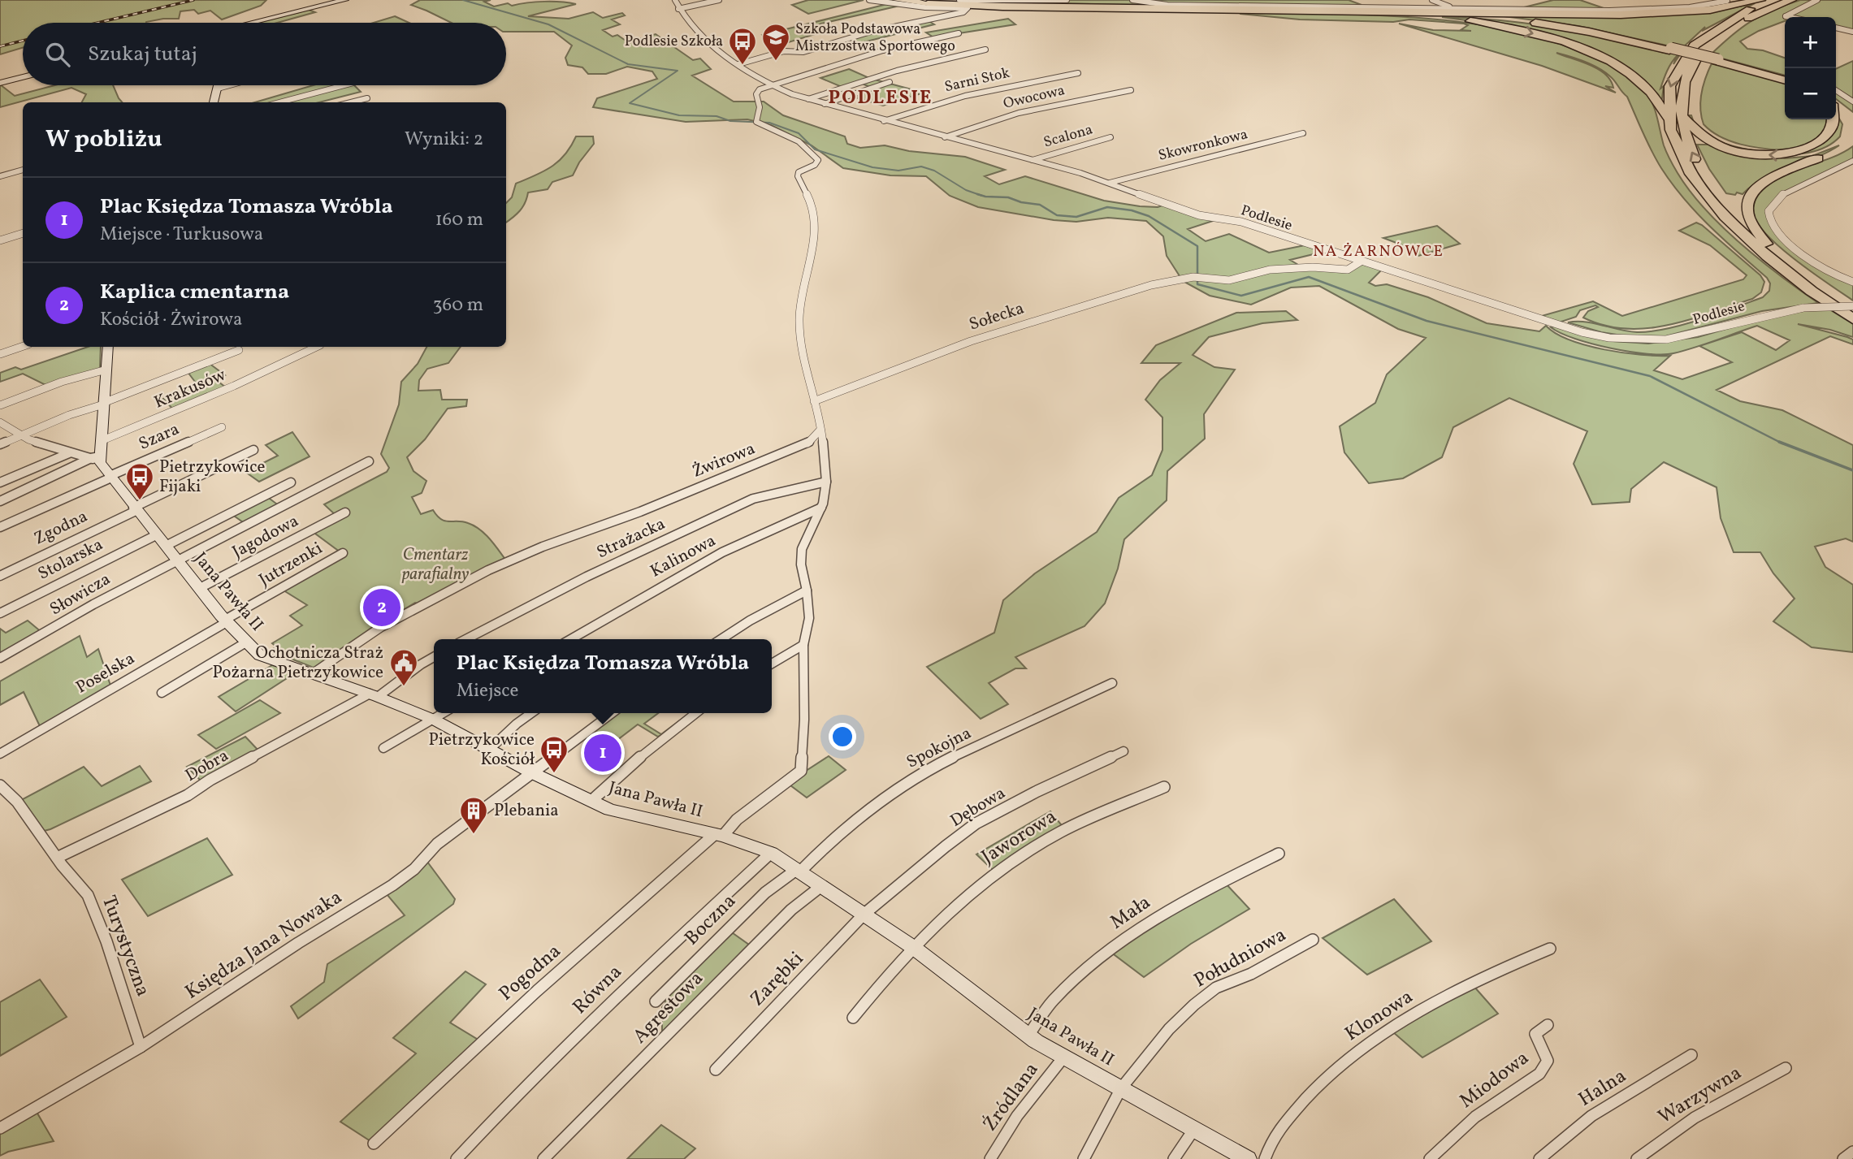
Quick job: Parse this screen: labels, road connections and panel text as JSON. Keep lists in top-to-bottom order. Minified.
{"streets":{"street":["Sarni Stok","Owocowa","Scalona","Skowronkowa","Podlesie","Sołecka","Krakusów","Szara","Żwirowa","Zgodna","Jagodowa","Strażacka","Kalinowa","Stolarska","Jutrzenki","Jana Pawła II","Słowicza","Poselska","Spokojna","Dobra","Dębowa","Jaworowa","Mała","Boczna","Księdza Jana Nowaka","Turystyczna","Południowa","Pogodna","Zarębki","Równa","Agrestowa","Klonowa","Miodowa","Halna","Warzywna","Źródlana"]},"crossings":[["Sarni Stok","Podlesie"],["Owocowa","Podlesie"],["Scalona","Podlesie"],["Skowronkowa","Podlesie"],["Podlesie","Sołecka"],["Szara","Jana Pawła II"],["Żwirowa","Jana Pawła II"],["Zgodna","Jana Pawła II"],["Jagodowa","Jana Pawła II"],["Stolarska","Jana Pawła II"],["Jutrzenki","Jana Pawła II"],["Jutrzenki","Poselska"],["Jana Pawła II","Słowicza"],["Jana Pawła II","Poselska"],["Jana Pawła II","Spokojna"],["Jana Pawła II","Dobra"],["Jana Pawła II","Dębowa"],["Jana Pawła II","Jaworowa"],["Jana Pawła II","Mała"],["Jana Pawła II","Boczna"],["Jana Pawła II","Księdza Jana Nowaka"],["Jana Pawła II","Południowa"],["Jana Pawła II","Pogodna"],["Jana Pawła II","Zarębki"],["Jana Pawła II","Równa"],["Jana Pawła II","Agrestowa"],["Jana Pawła II","Źródlana"],["Spokojna","Boczna"],["Dobra","Turystyczna"],["Dębowa","Zarębki"],["Księdza Jana Nowaka","Turystyczna"]],"districts":["PODLESIE","NA ŻARNÓWCE"],"parks":["Cmentarz parafialny"],"places":{"school or university":["Szkoła Podstawowa Mistrzostwa Sportowego"],"bus stop":["Podlesie Szkoła","Pietrzykowice Fijaki","Pietrzykowice Kościół"],"public building":["Ochotnicza Straż Pożarna Pietrzykowice"],"building":["Plebania"]},"page":{"map_buttons":["+","−"],"search":"Szukaj tutaj","heading":["W pobliżu","Wyniki: 2"],"list":[{"mark":"1","name":"Plac Księdza Tomasza Wróbla","note":"Miejsce · Turkusowa","value":"160 m"},{"mark":"2","name":"Kaplica cmentarna","note":"Kościół · Żwirowa","value":"360 m"}],"pins":["2","1"],"popup":["Plac Księdza Tomasza Wróbla","Miejsce"]}}
